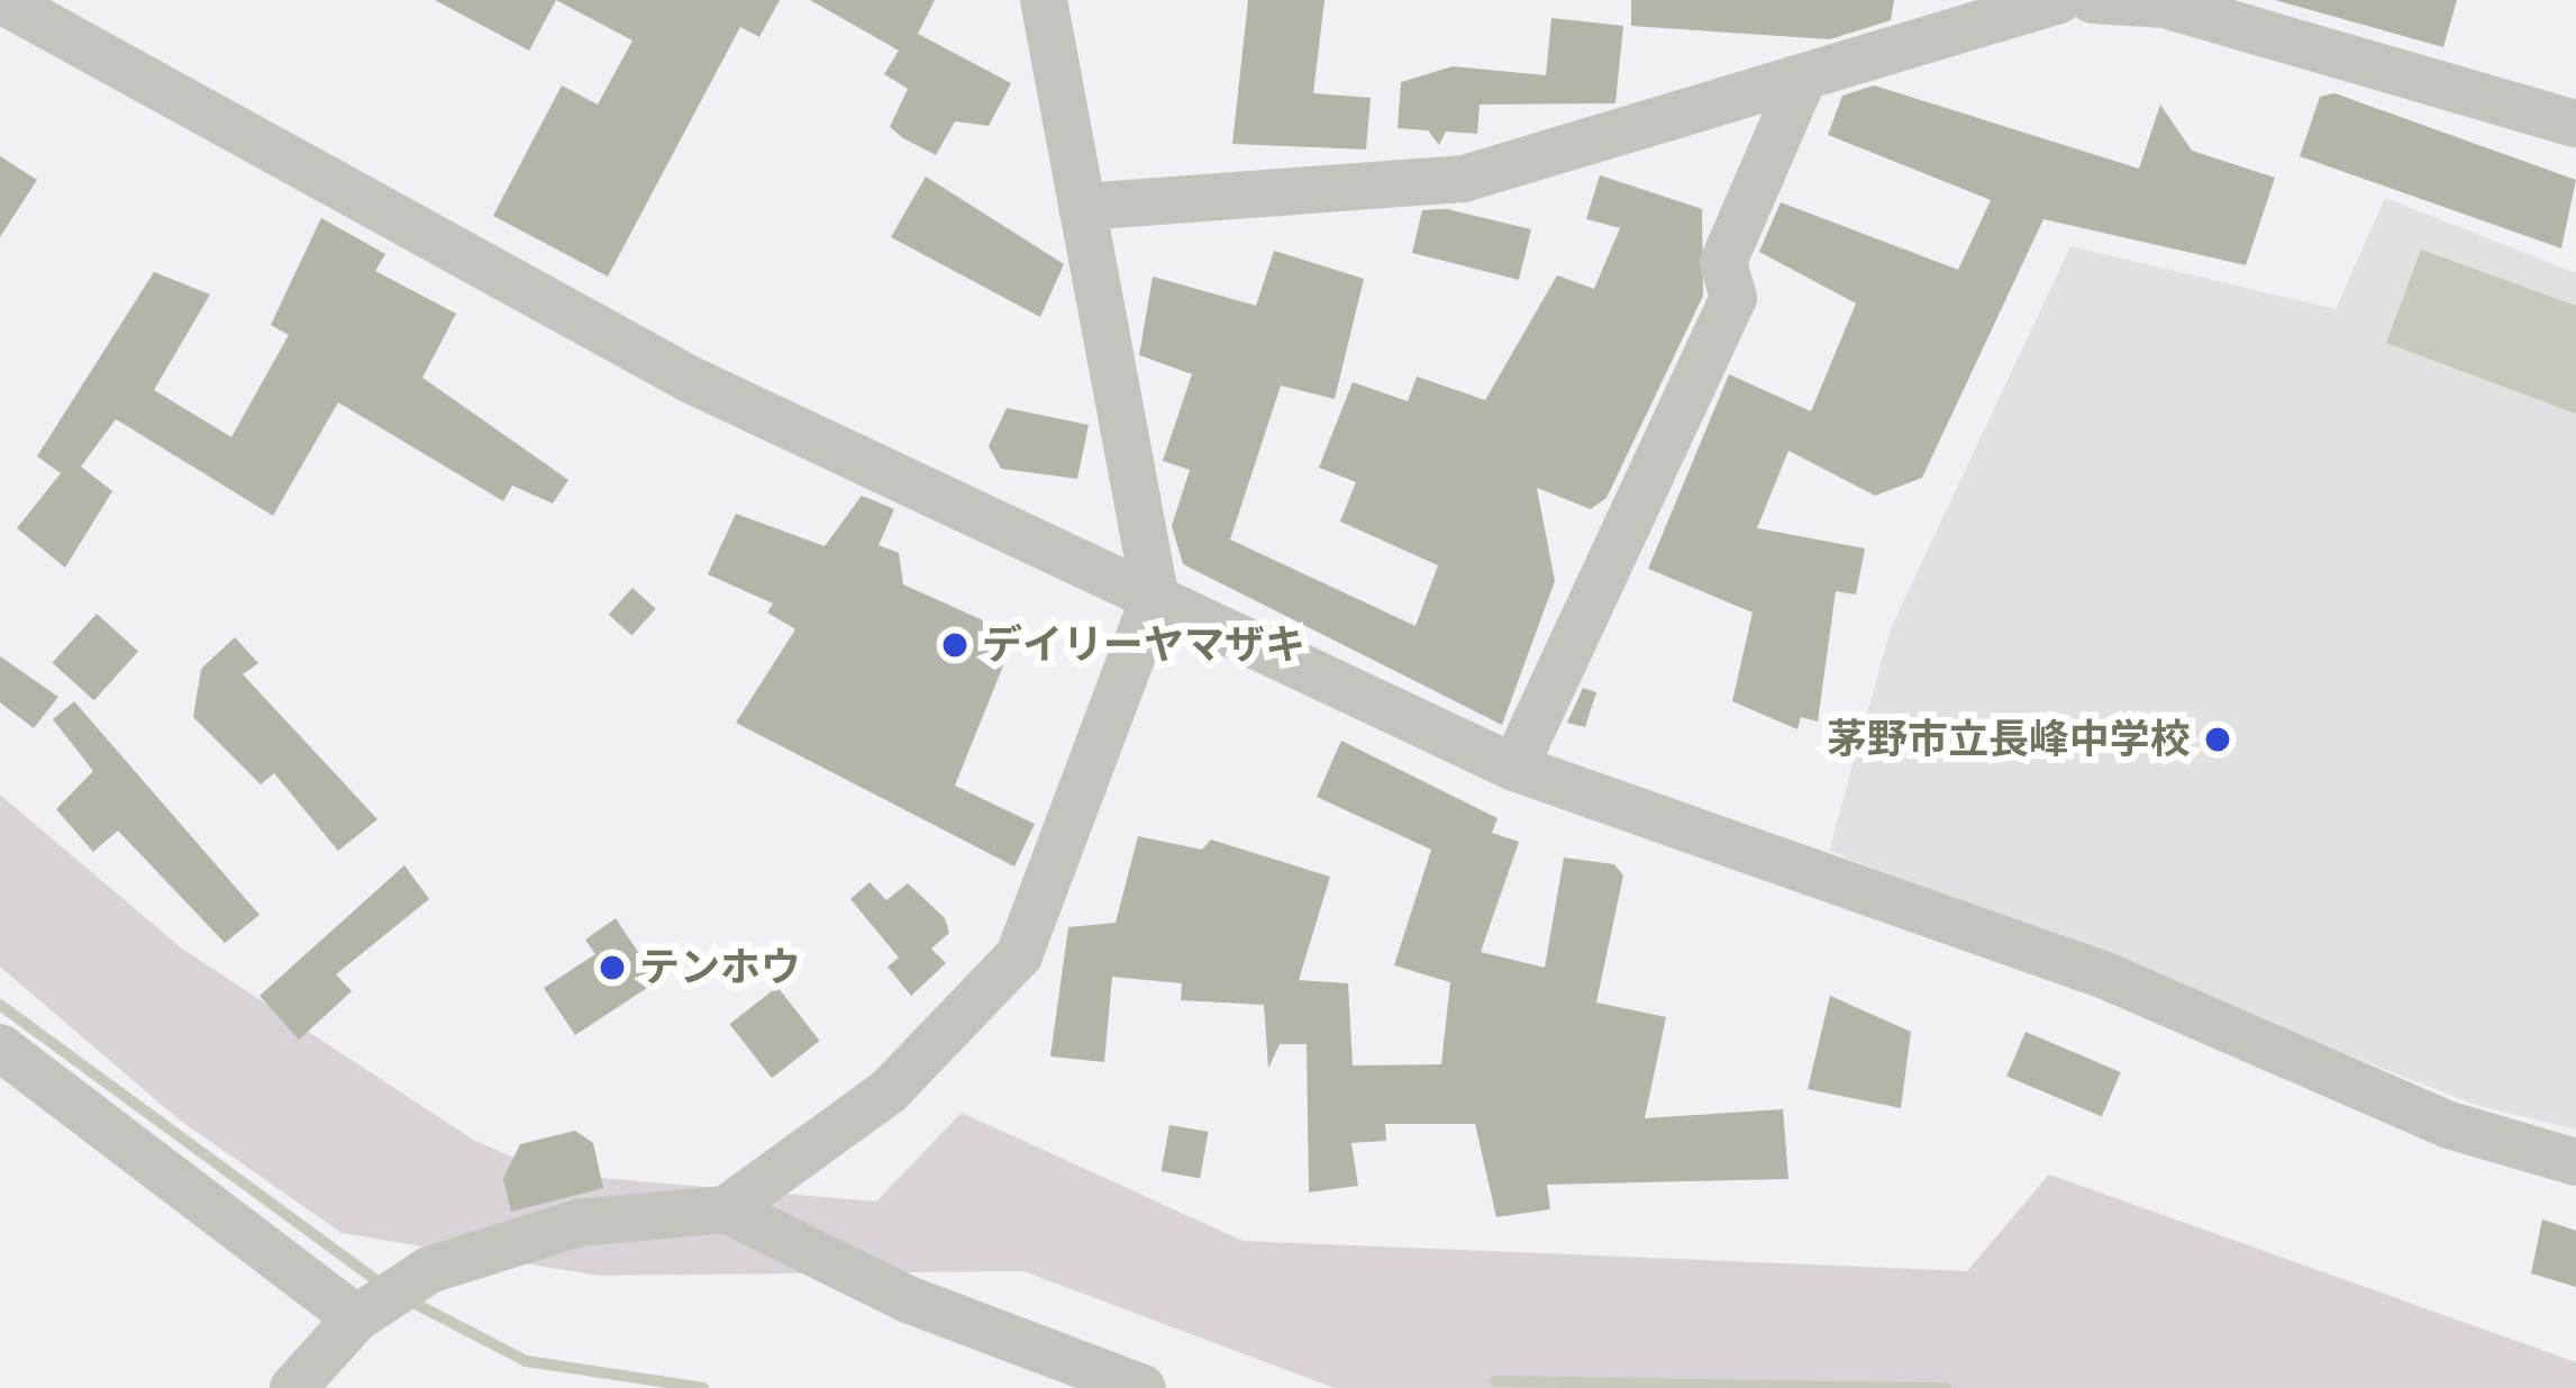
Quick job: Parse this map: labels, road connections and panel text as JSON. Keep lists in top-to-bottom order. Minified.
{"places":["デイリーヤマザキ","茅野市立長峰中学校","テンホウ"]}
